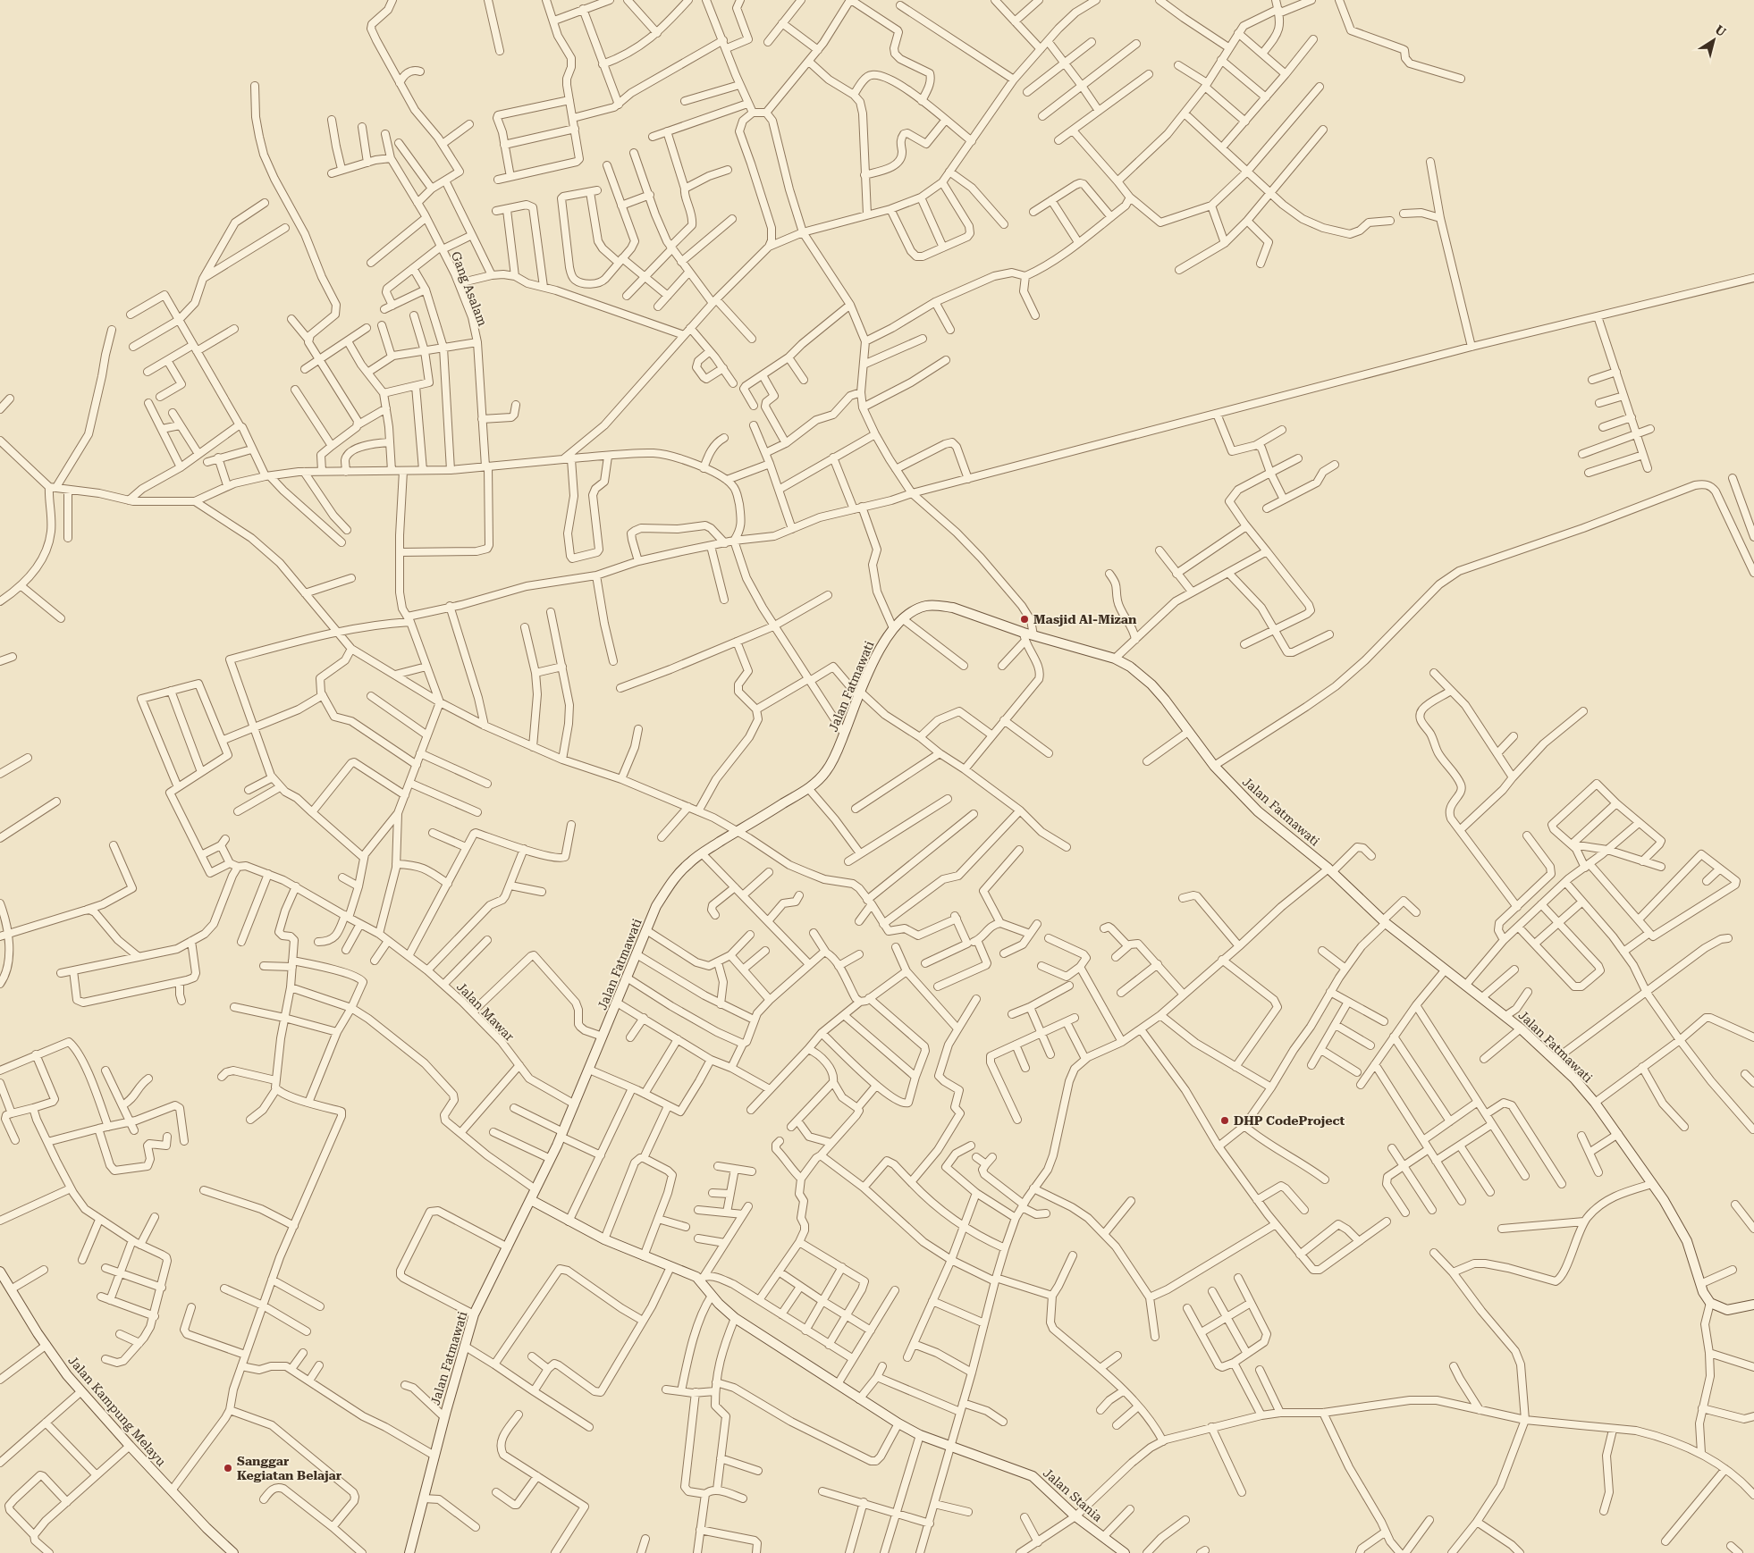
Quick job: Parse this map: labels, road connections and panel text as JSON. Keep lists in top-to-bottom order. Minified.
{"streets":{"street":["Gang Asalam","Jalan Fatmawati","Jalan Mawar","Jalan Kampung Melayu","Jalan Stania"]},"crossings":[["Jalan Fatmawati","Jalan Mawar"]],"places":["Masjid Al-Mizan","DHP CodeProject","Sanggar Kegiatan Belajar"],"north":"top right"}
